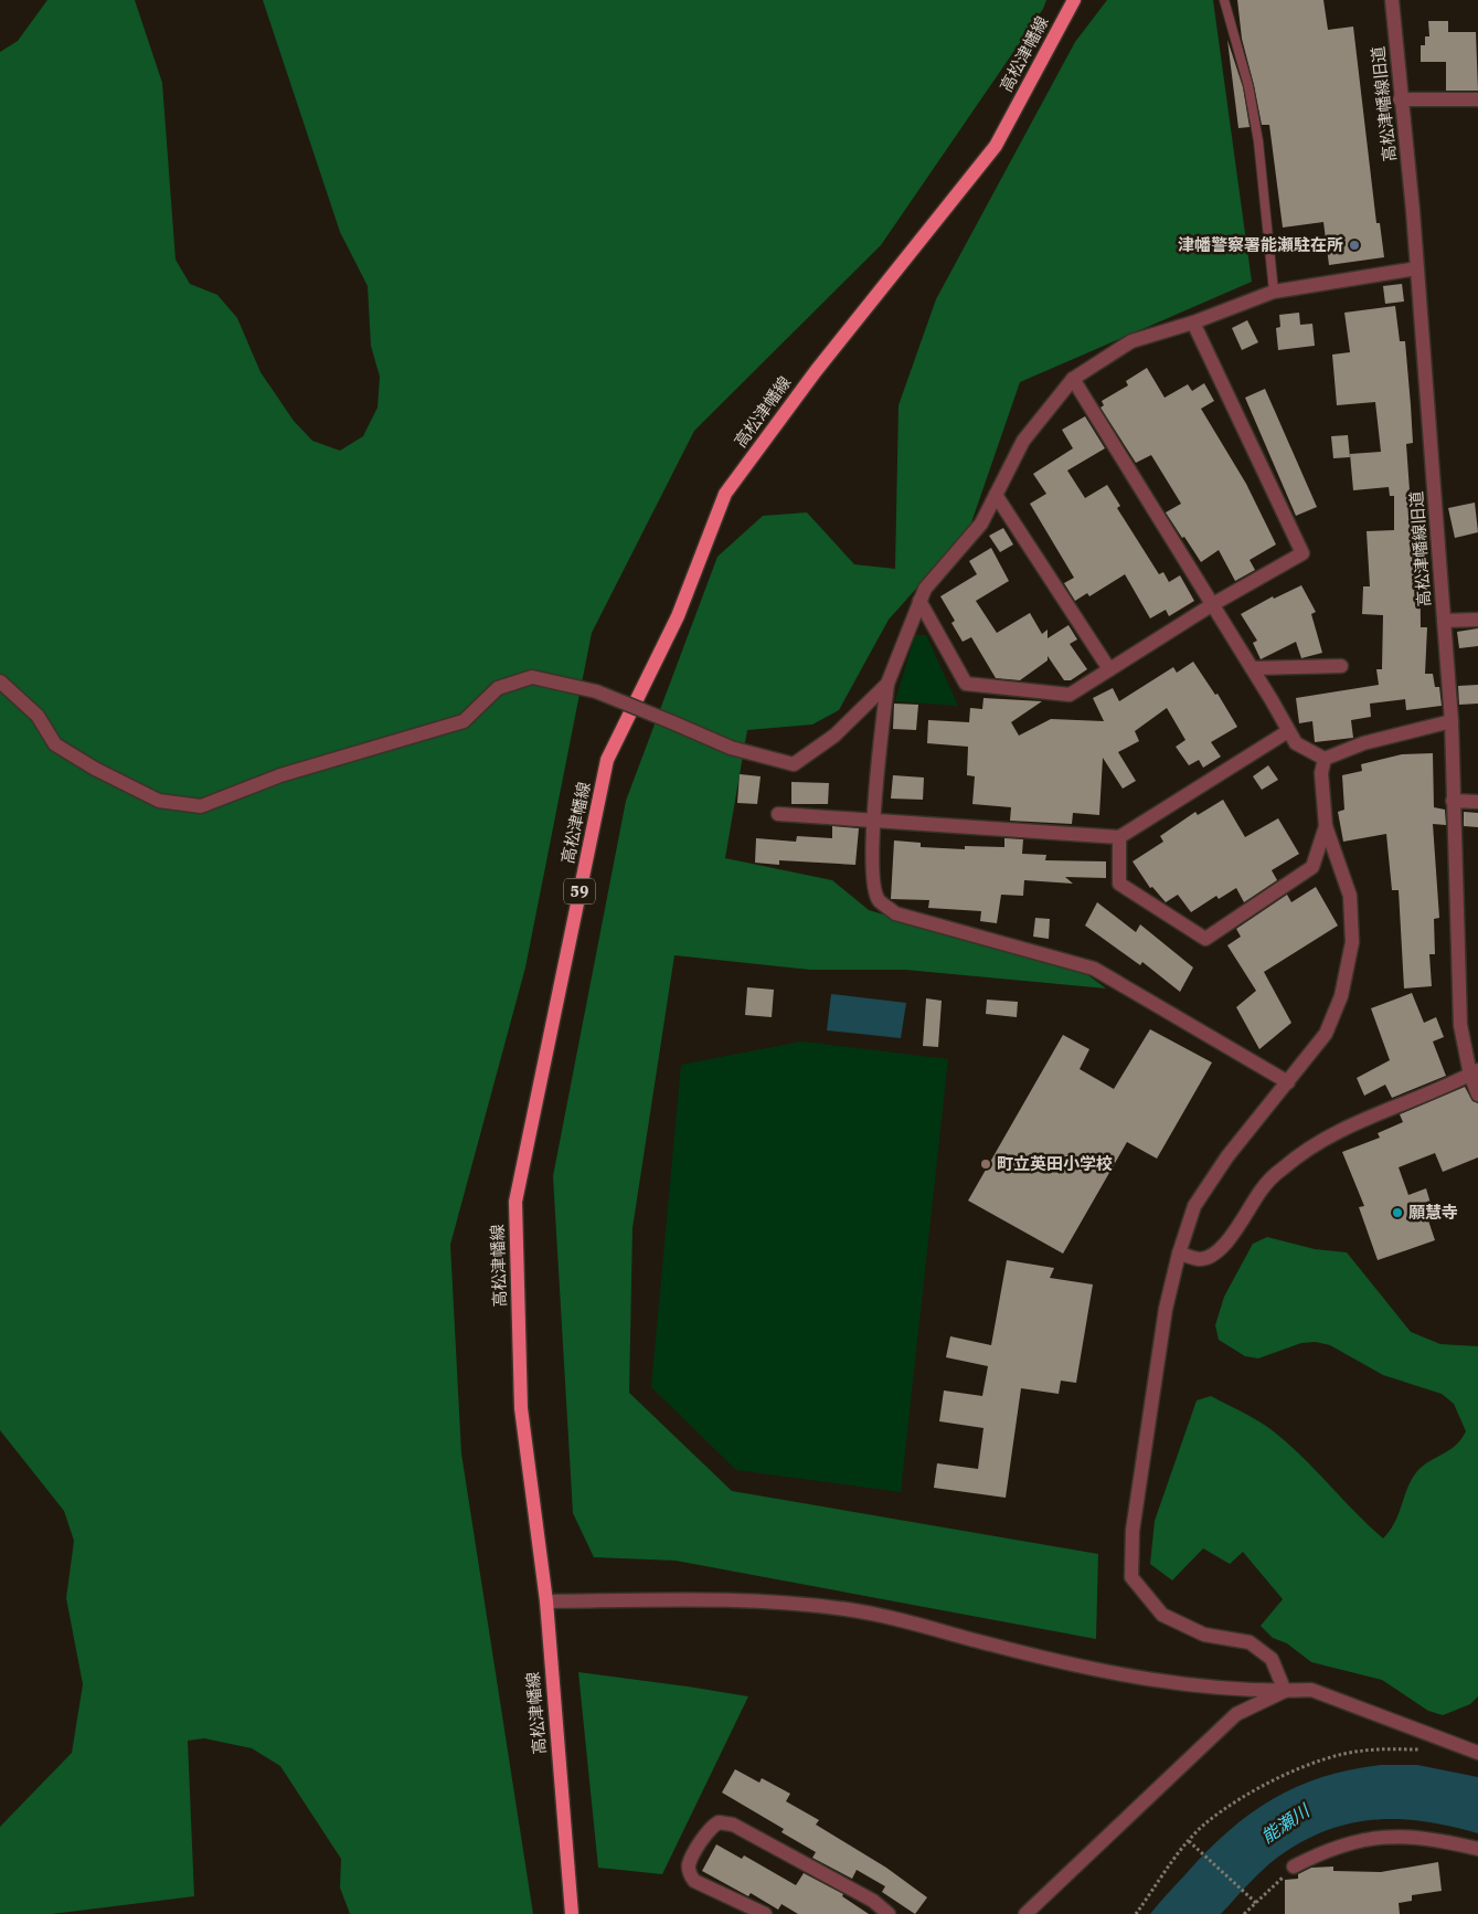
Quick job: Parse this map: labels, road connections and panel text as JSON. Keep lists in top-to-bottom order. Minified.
{"streets":{"main road":["高松津幡線","59"],"street":["高松津幡線旧道"]},"water":["能瀬川"],"places":["津幡警察署能瀬駐在所","町立英田小学校","願慧寺"]}
